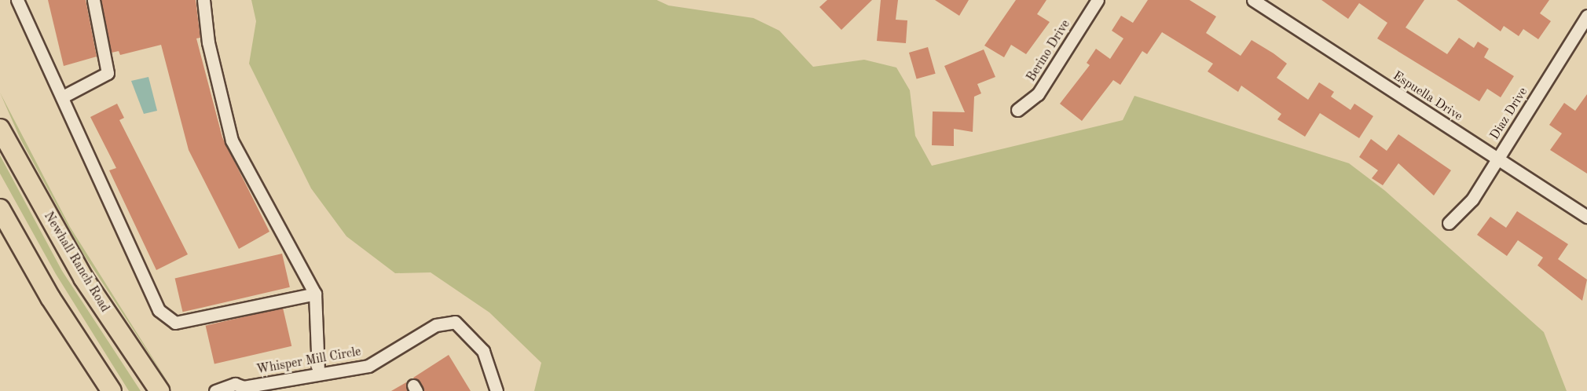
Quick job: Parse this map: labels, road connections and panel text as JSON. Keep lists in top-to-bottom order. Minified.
{"streets":{"main road":["Newhall Ranch Road"],"street":["Berino Drive","Espuella Drive","Diaz Drive","Whisper Mill Circle"]},"crossings":[["Espuella Drive","Diaz Drive"]]}
